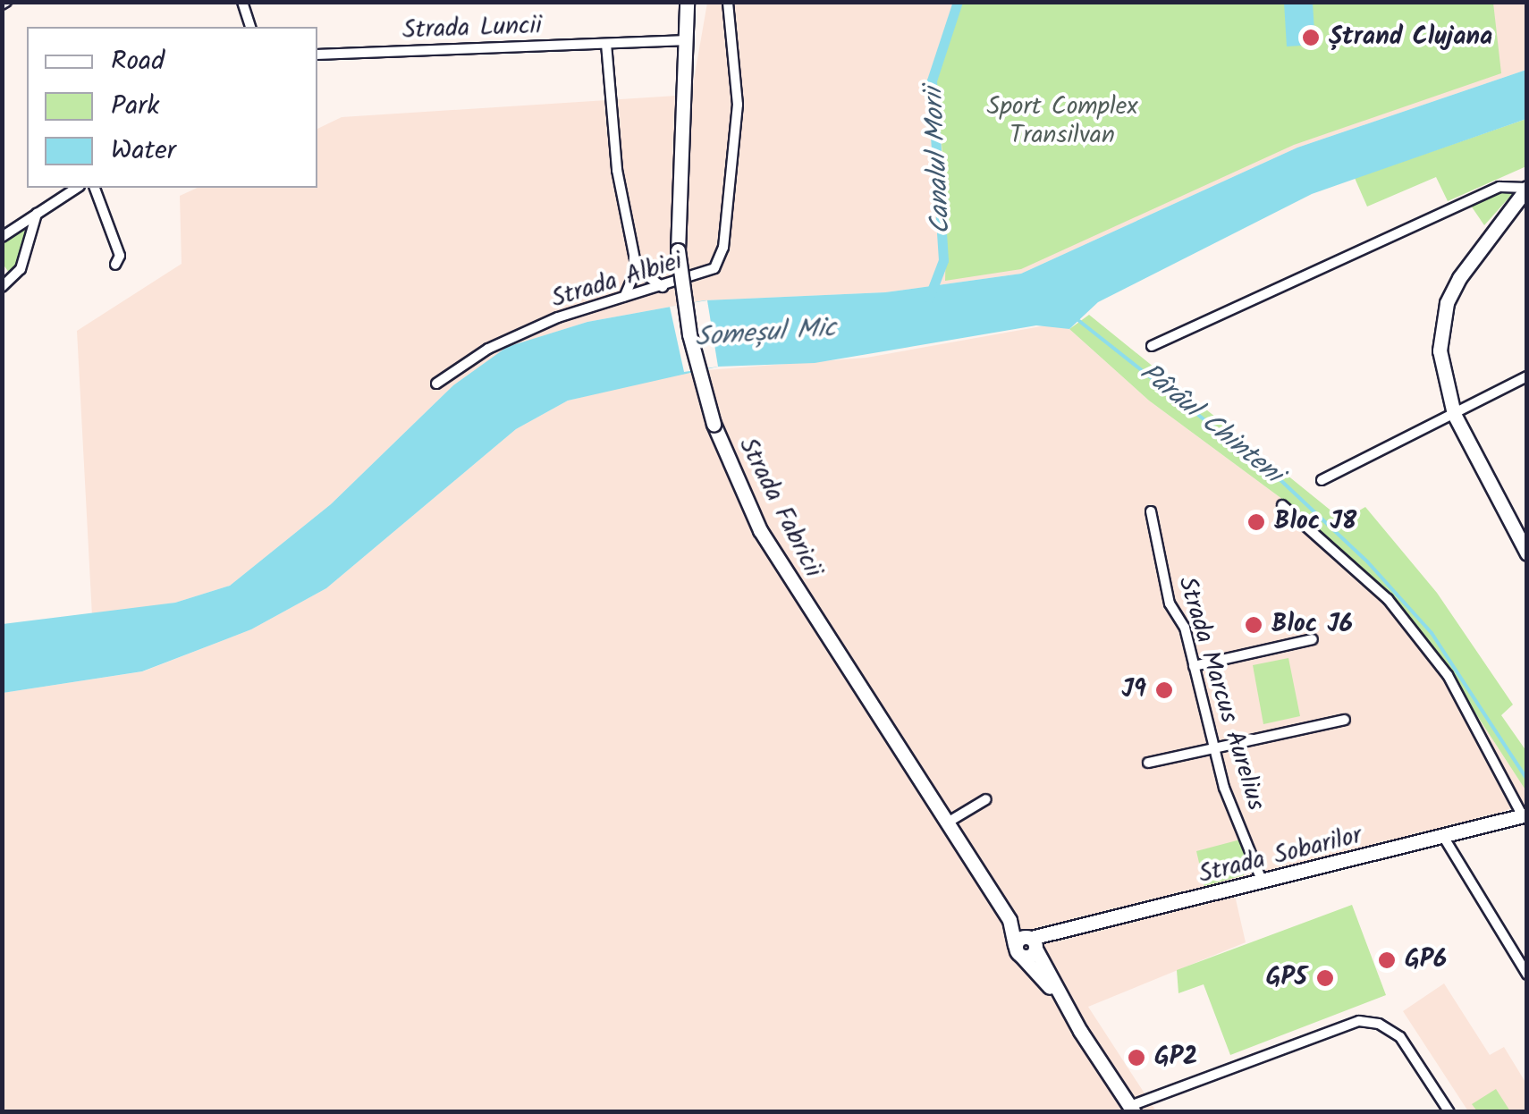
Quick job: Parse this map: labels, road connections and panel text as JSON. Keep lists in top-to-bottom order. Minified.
{"streets":{"main road":["Strada Fabricii","Strada Sobarilor"],"street":["Strada Luncii","Strada Albiei","Strada Marcus Aurelius"]},"crossings":[["Strada Luncii","Strada Fabricii"],["Strada Fabricii","Strada Sobarilor"],["Strada Marcus Aurelius","Strada Sobarilor"]],"water":["Canalul Morii","Someșul Mic","Pârâul Chinteni"],"parks":["Sport Complex Transilvan"],"places":["Ștrand Clujana","Bloc J8","Bloc J6","J9","GP6","GP5","GP2"],"legend":["Road","Park","Water"]}
